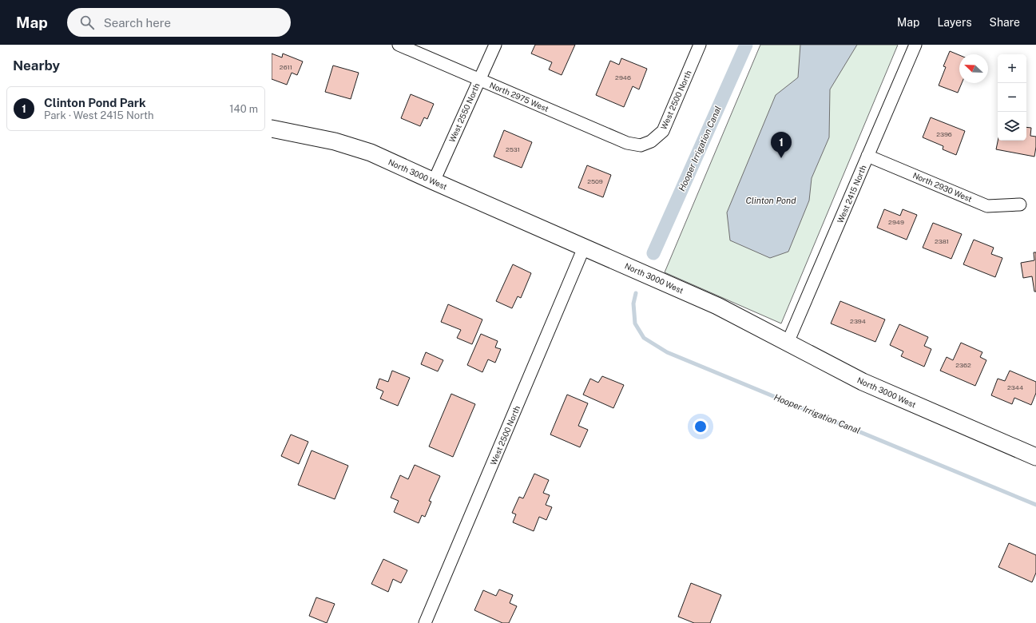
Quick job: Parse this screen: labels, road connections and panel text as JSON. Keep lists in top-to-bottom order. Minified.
{"streets":{"main road":["North 3000 West"],"street":["North 2975 West","West 2500 North","West 2550 North","North 2930 West","West 2415 North"]},"crossings":[["North 2975 West","West 2500 North"],["North 2975 West","West 2550 North"],["West 2500 North","North 3000 West"],["West 2550 North","North 3000 West"],["North 3000 West","West 2415 North"],["North 2930 West","West 2415 North"]],"water":["Hooper Irrigation Canal","Clinton Pond"],"house_numbers":["2611","2946","2396","2531","2509","2949","2381","2394","2362","2344"],"north":"top left","page":{"header":"Map","search":"Search here","nav":["Map","Layers","Share"],"heading":"Nearby","map_buttons":["+","−"],"list":[{"mark":"1","name":"Clinton Pond Park","note":"Park · West 2415 North","value":"140 m"}],"pins":"1"}}
